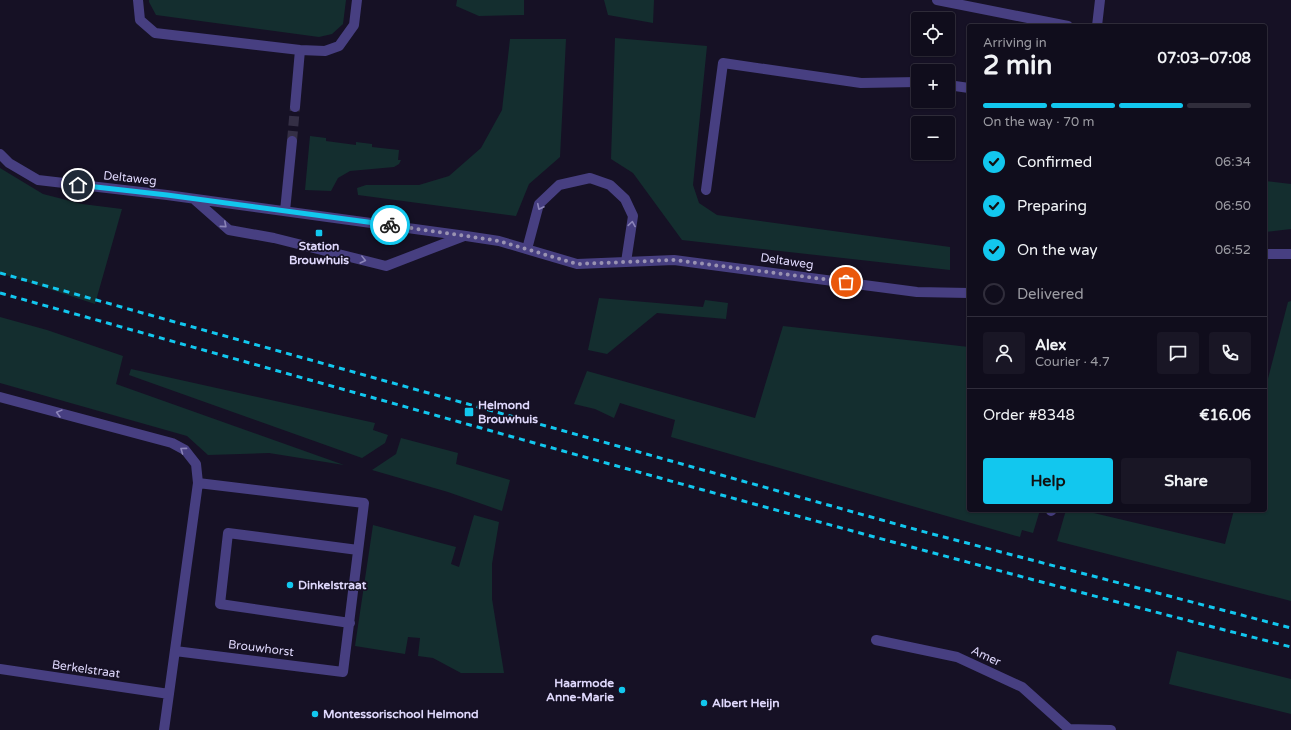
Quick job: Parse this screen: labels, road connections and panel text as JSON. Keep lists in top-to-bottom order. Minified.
{"streets":{"street":["Deltaweg","Brouwhorst","Amer","Berkelstraat"]},"places":{"transit":["Station Brouwhuis","Helmond Brouwhuis"],"other":["Dinkelstraat","Haarmode Anne-Marie","Albert Heijn","Montessorischool Helmond"]},"page":{"map_buttons":["+","−"],"heading":["2 min","Arriving in","07:03–07:08"],"panel":["Alex","Courier · 4.7","Order #8348","€16.06"],"bar":"On the way · 70 m","list":[["Confirmed","06:34"],["Preparing","06:50"],["On the way","06:52"],"Delivered"],"buttons":["Help","Share"]}}
